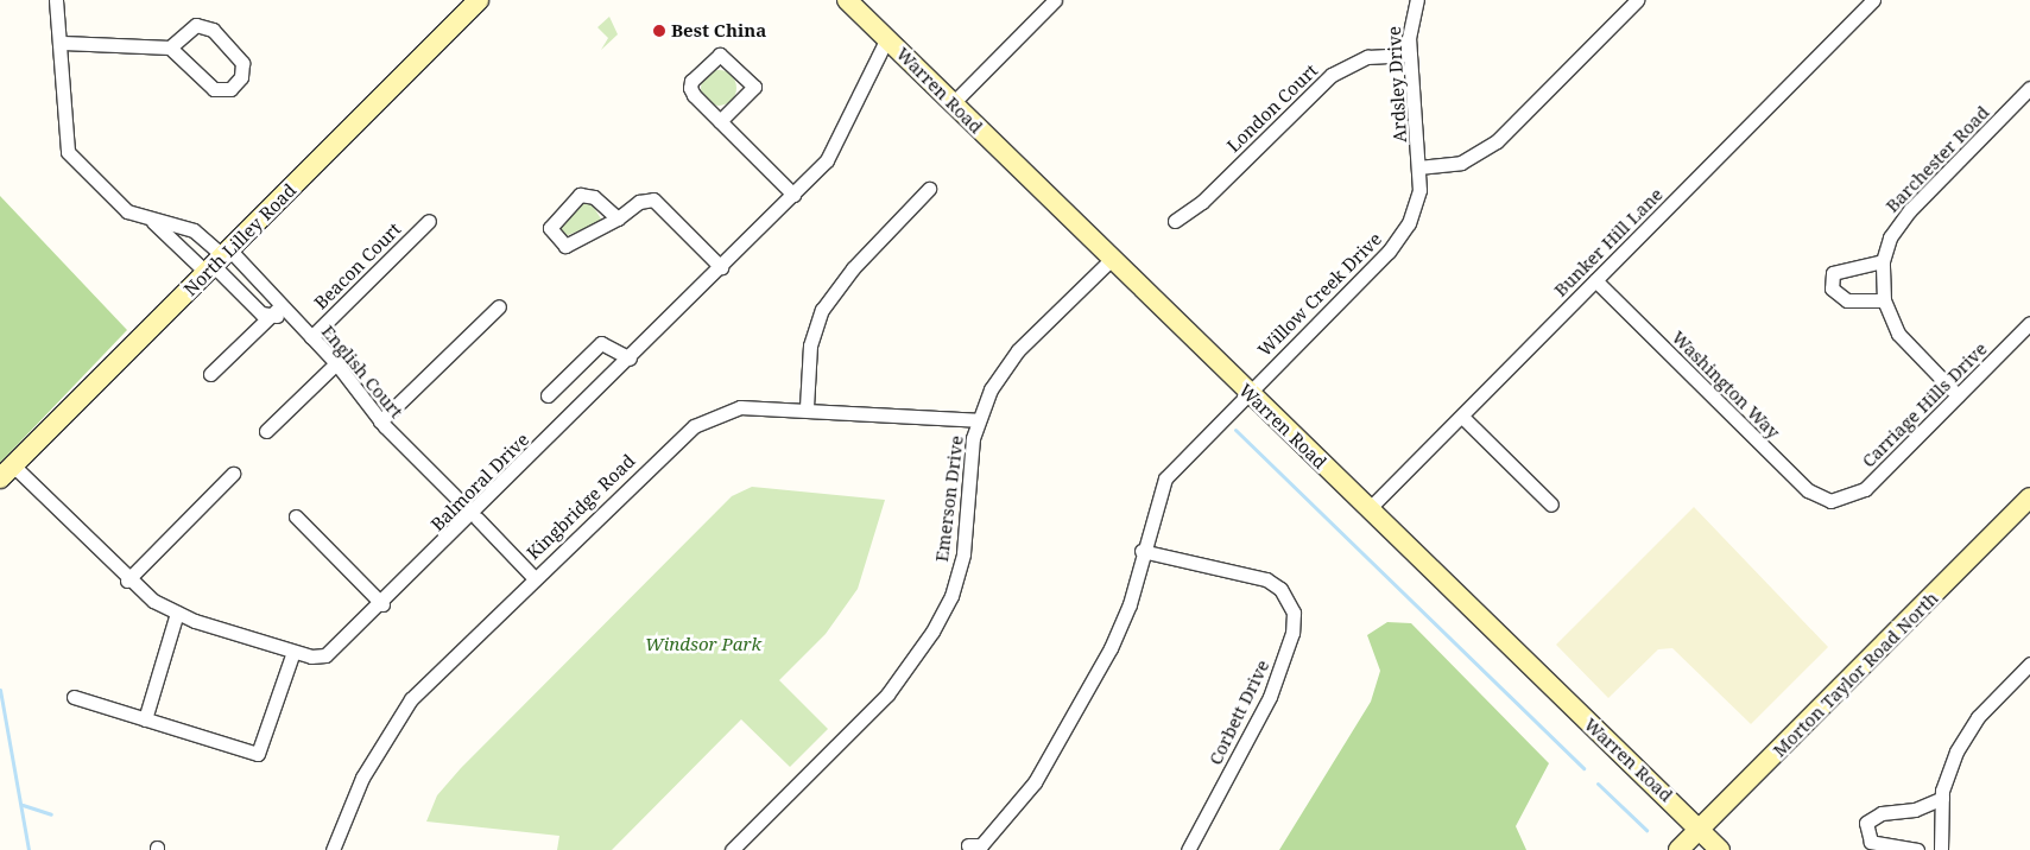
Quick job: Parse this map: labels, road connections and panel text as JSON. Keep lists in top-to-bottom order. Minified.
{"streets":{"main road":["Warren Road","North Lilley Road","Morton Taylor Road North"],"street":["Ardsley Drive","London Court","Barchester Road","Bunker Hill Lane","Beacon Court","Willow Creek Drive","English Court","Washington Way","Carriage Hills Drive","Balmoral Drive","Emerson Drive","Kingbridge Road","Corbett Drive"]},"crossings":[["Ardsley Drive","London Court"],["Ardsley Drive","Willow Creek Drive"],["Warren Road","Bunker Hill Lane"],["Warren Road","Willow Creek Drive"],["Warren Road","Balmoral Drive"],["Warren Road","Emerson Drive"],["Warren Road","Morton Taylor Road North"],["Barchester Road","Carriage Hills Drive"],["North Lilley Road","English Court"],["North Lilley Road","Balmoral Drive"],["Bunker Hill Lane","Washington Way"],["Beacon Court","English Court"],["Willow Creek Drive","Corbett Drive"],["English Court","Balmoral Drive"],["English Court","Kingbridge Road"],["Washington Way","Carriage Hills Drive"],["Emerson Drive","Kingbridge Road"]],"parks":["Windsor Park"],"places":["Best China"]}
